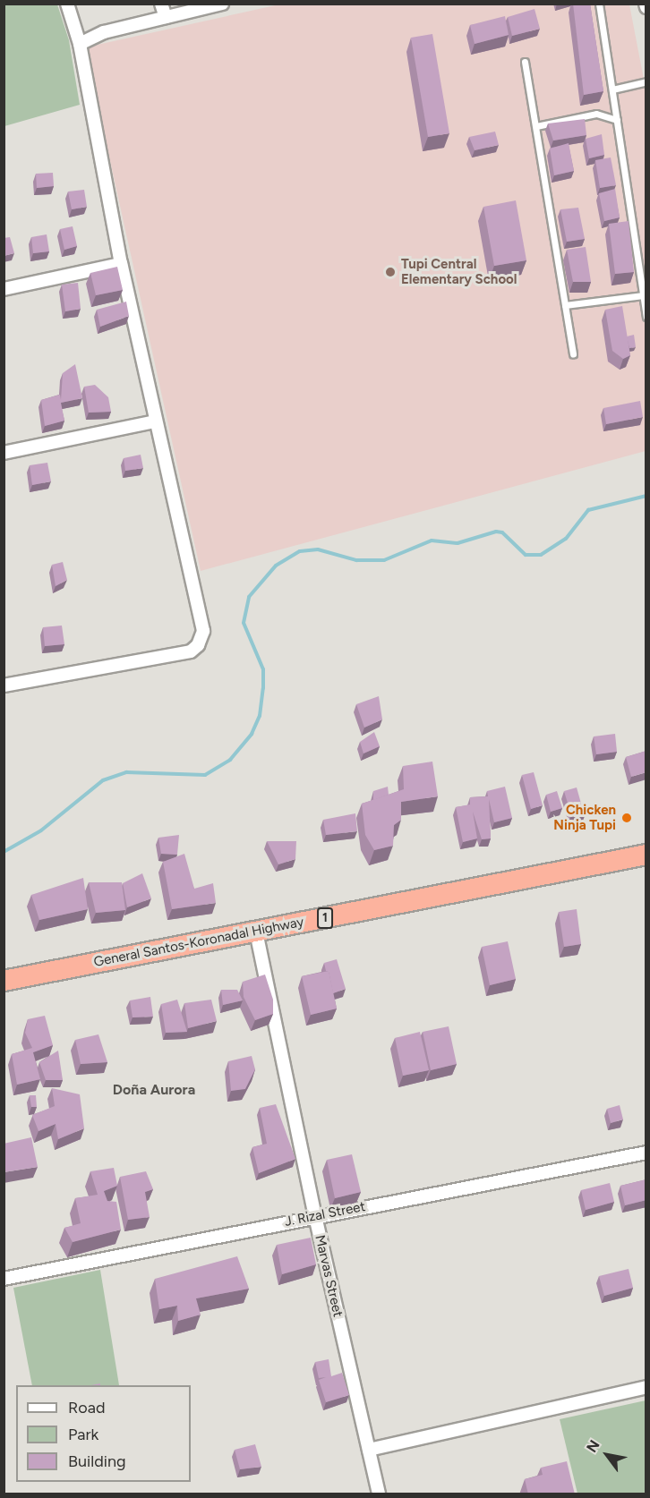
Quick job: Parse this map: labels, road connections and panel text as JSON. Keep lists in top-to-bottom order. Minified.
{"streets":{"highway":["1","General Santos-Koronadal Highway"],"street":["J. Rizal Street","Marvas Street"]},"crossings":[["General Santos-Koronadal Highway","Marvas Street"],["J. Rizal Street","Marvas Street"]],"districts":["Doña Aurora"],"places":["Tupi Central Elementary School","Chicken Ninja Tupi"],"legend":["Road","Park","Building"],"north":"top left"}
